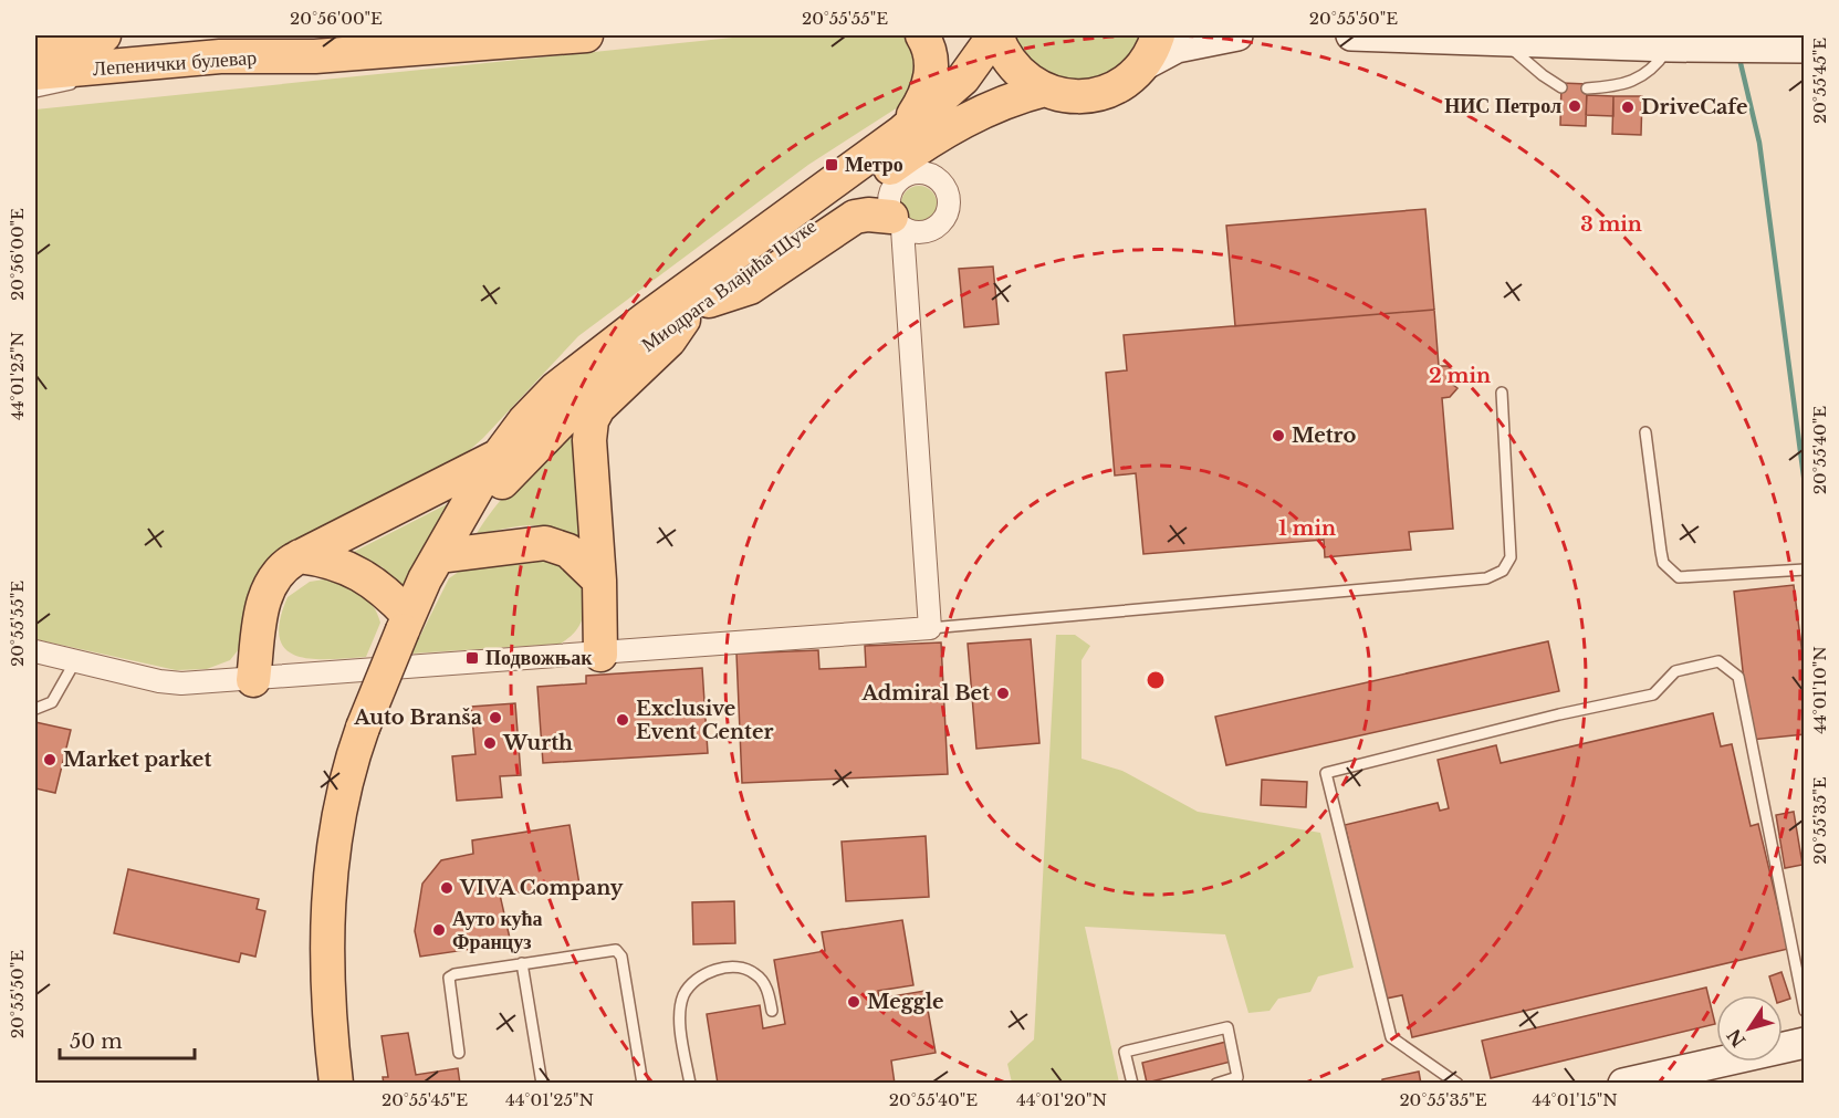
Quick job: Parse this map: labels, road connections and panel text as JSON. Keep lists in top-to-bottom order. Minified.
{"streets":{"main road":["Лепенички булевар","Миодрага Влајића Шуке"]},"places":{"other":["НИС Петрол","DriveCafe","Metro","Admiral Bet","Auto Branša","Exclusive Event Center","Wurth","Market parket","VIVA Company","Ауто кућа Француз","Meggle"],"transit":["Метро","Подвожњак"]},"scale_bar":"50 m","north":"bottom left","coordinates":["20°56'00\"E","20°55'55\"E","20°55'50\"E","20°55'45\"E","44°01'25\"N","20°55'40\"E","44°01'10\"N","20°55'35\"E","44°01'20\"N","44°01'15\"N"],"rings":["3 min","2 min","1 min"]}
